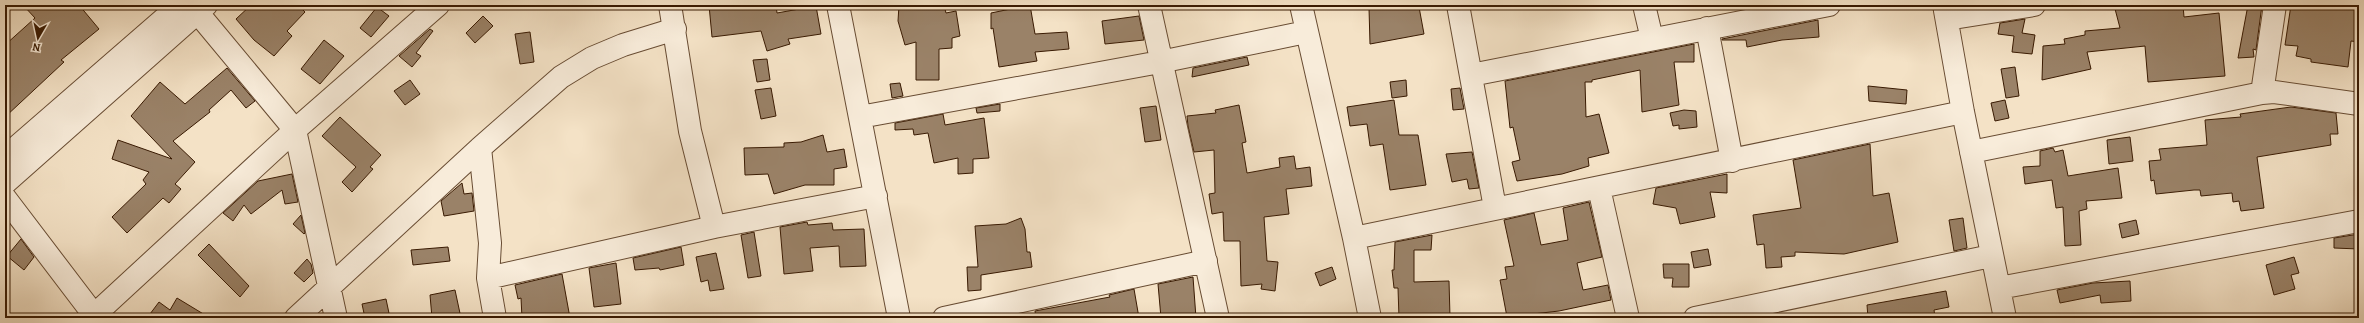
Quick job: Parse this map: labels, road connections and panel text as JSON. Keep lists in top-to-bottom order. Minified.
{"north":"bottom"}
